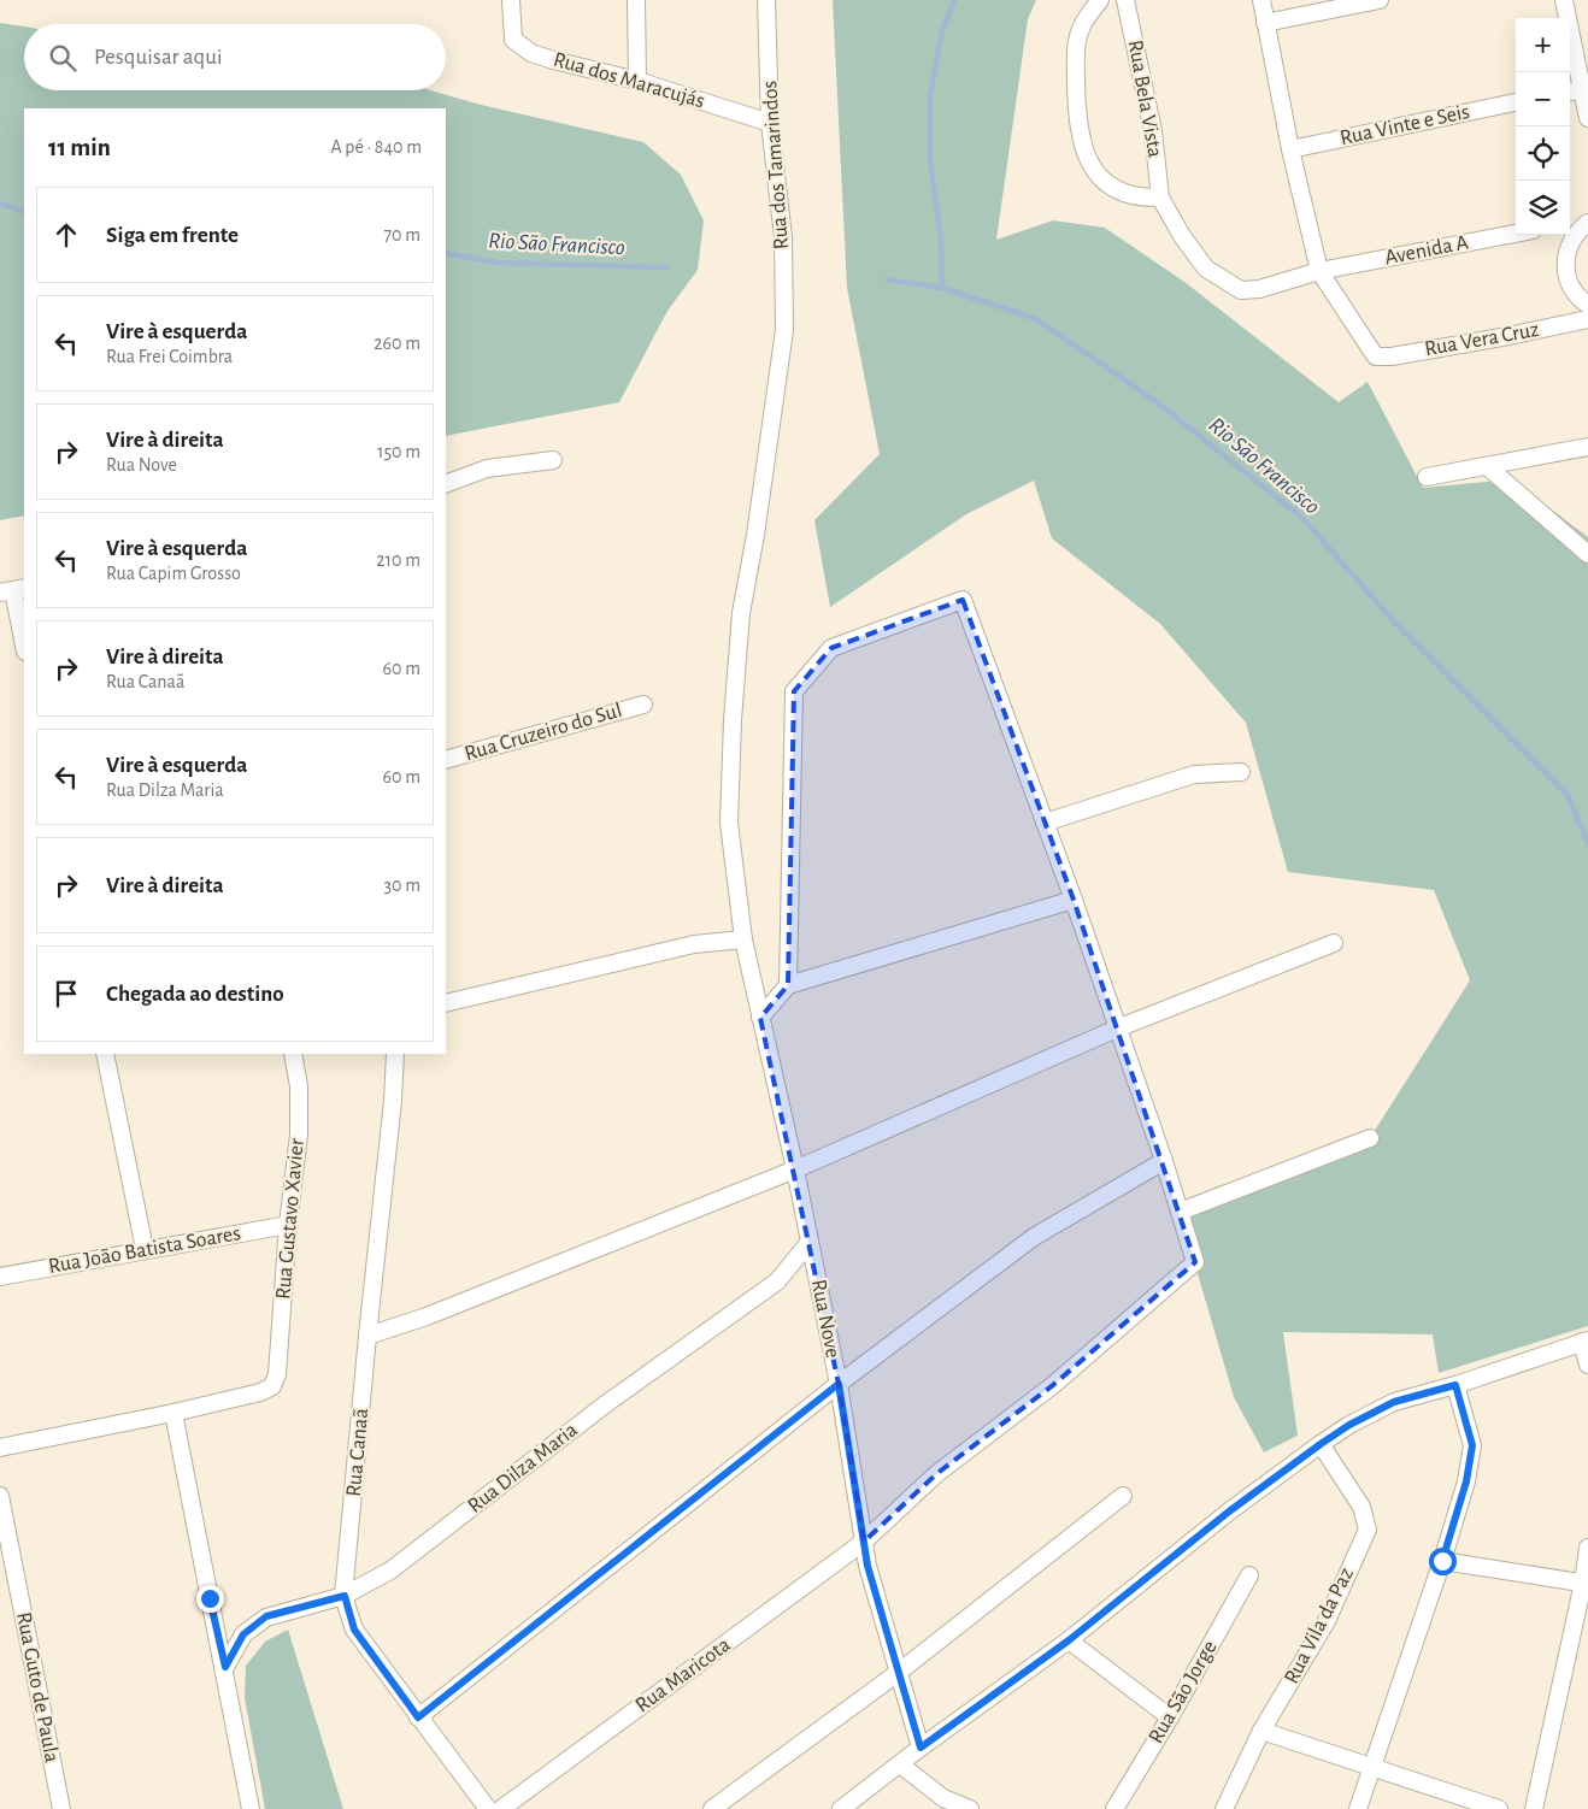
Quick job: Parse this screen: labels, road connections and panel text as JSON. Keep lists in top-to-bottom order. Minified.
{"streets":{"street":["Rua dos Maracujás","Rua Bela Vista","Rua Vinte e Seis","Rua dos Tamarindos","Avenida A","Rua Vera Cruz","Rua Cruzeiro do Sul","Rua Gustavo Xavier","Rua João Batista Soares","Rua Nove","Rua Canaã","Rua Dilza Maria","Rua Vila da Paz","Rua Maricota","Rua Guto de Paula","Rua São Jorge"]},"crossings":[["Rua dos Maracujás","Rua dos Tamarindos"],["Rua Bela Vista","Avenida A"],["Rua Bela Vista","Rua Vera Cruz"],["Rua dos Tamarindos","Rua Nove"],["Avenida A","Rua Vera Cruz"],["Rua Gustavo Xavier","Rua João Batista Soares"],["Rua Nove","Rua Dilza Maria"],["Rua Nove","Rua Maricota"],["Rua Canaã","Rua Dilza Maria"]],"water":["Rio São Francisco"],"page":{"map_buttons":["+","−"],"search":"Pesquisar aqui","heading":["11 min","A pé · 840 m"],"list":[["Siga em frente","70 m"],["Vire à esquerda","Rua Frei Coimbra","260 m"],["Vire à direita","Rua Nove","150 m"],["Vire à esquerda","Rua Capim Grosso","210 m"],["Vire à direita","Rua Canaã","60 m"],["Vire à esquerda","Rua Dilza Maria","60 m"],["Vire à direita","30 m"],"Chegada ao destino"]}}
